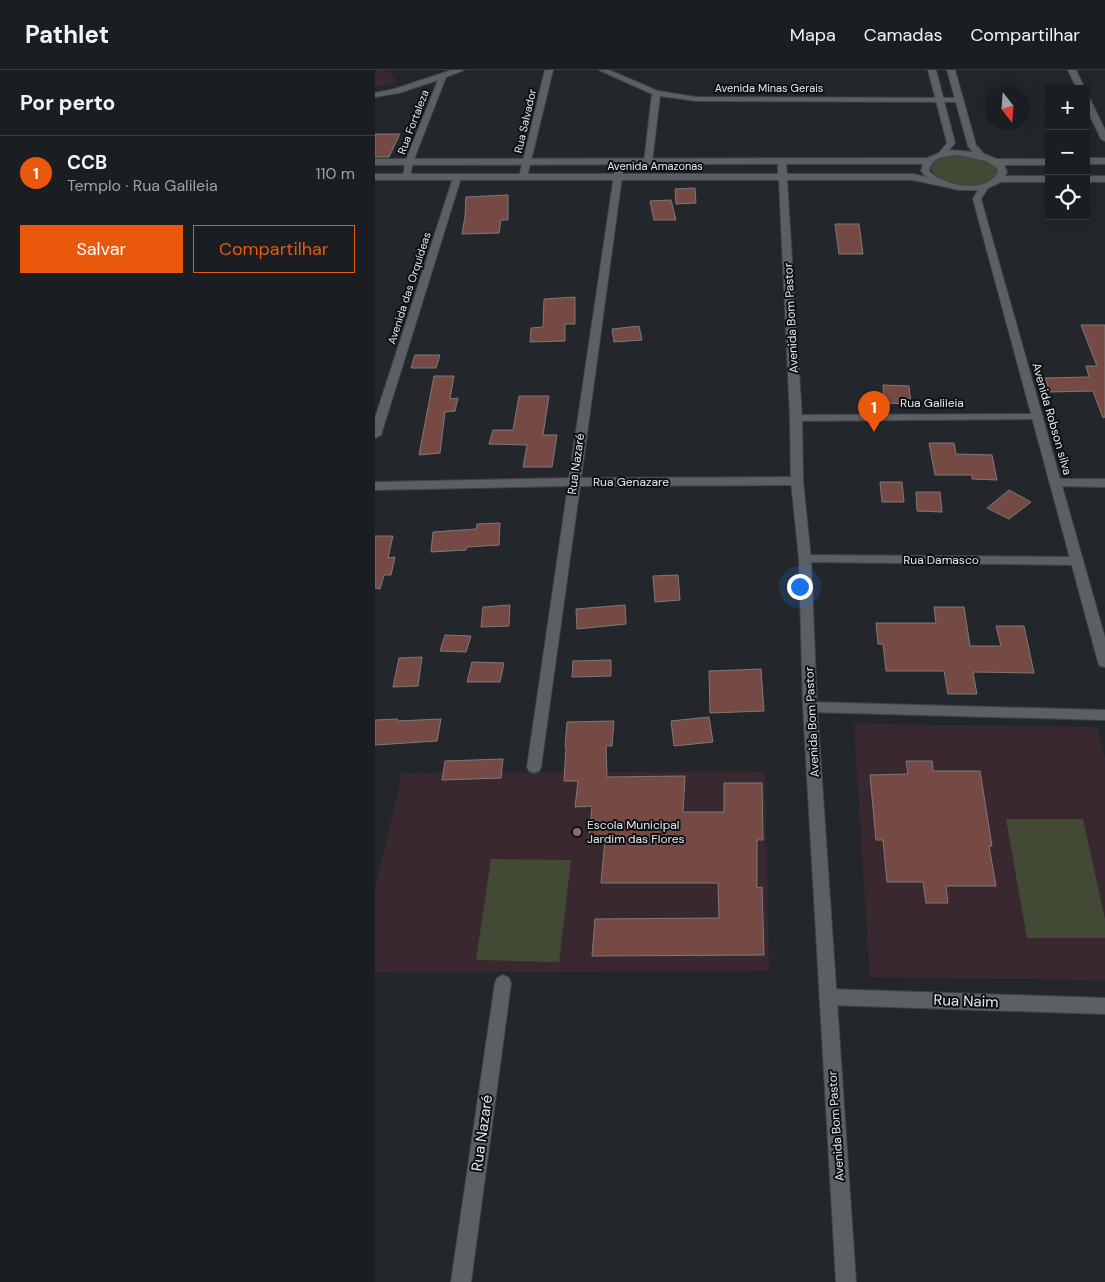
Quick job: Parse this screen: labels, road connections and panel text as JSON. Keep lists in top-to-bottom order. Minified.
{"streets":{"street":["Avenida Minas Gerais","Rua Salvador","Rua Fortaleza","Avenida Amazonas","Avenida das Orquídeas","Avenida Bom Pastor","Rua Galileia","Avenida Robson silva","Rua Nazaré","Rua Genazare","Rua Damasco","Rua Naim"]},"crossings":[["Rua Salvador","Avenida Amazonas"],["Rua Fortaleza","Avenida Amazonas"],["Avenida Amazonas","Avenida das Orquídeas"],["Avenida Amazonas","Avenida Bom Pastor"],["Avenida Amazonas","Rua Nazaré"],["Avenida Bom Pastor","Rua Galileia"],["Avenida Bom Pastor","Rua Genazare"],["Avenida Bom Pastor","Rua Damasco"],["Avenida Bom Pastor","Rua Naim"],["Rua Galileia","Avenida Robson silva"],["Avenida Robson silva","Rua Damasco"],["Rua Nazaré","Rua Genazare"]],"places":["Escola Municipal Jardim das Flores"],"north":"bottom","page":{"header":"Pathlet","nav":["Mapa","Camadas","Compartilhar"],"heading":"Por perto","map_buttons":["+","−"],"list":[{"mark":"1","name":"CCB","note":"Templo · Rua Galileia","value":"110 m"}],"buttons":["Salvar","Compartilhar"],"pins":"1"}}
